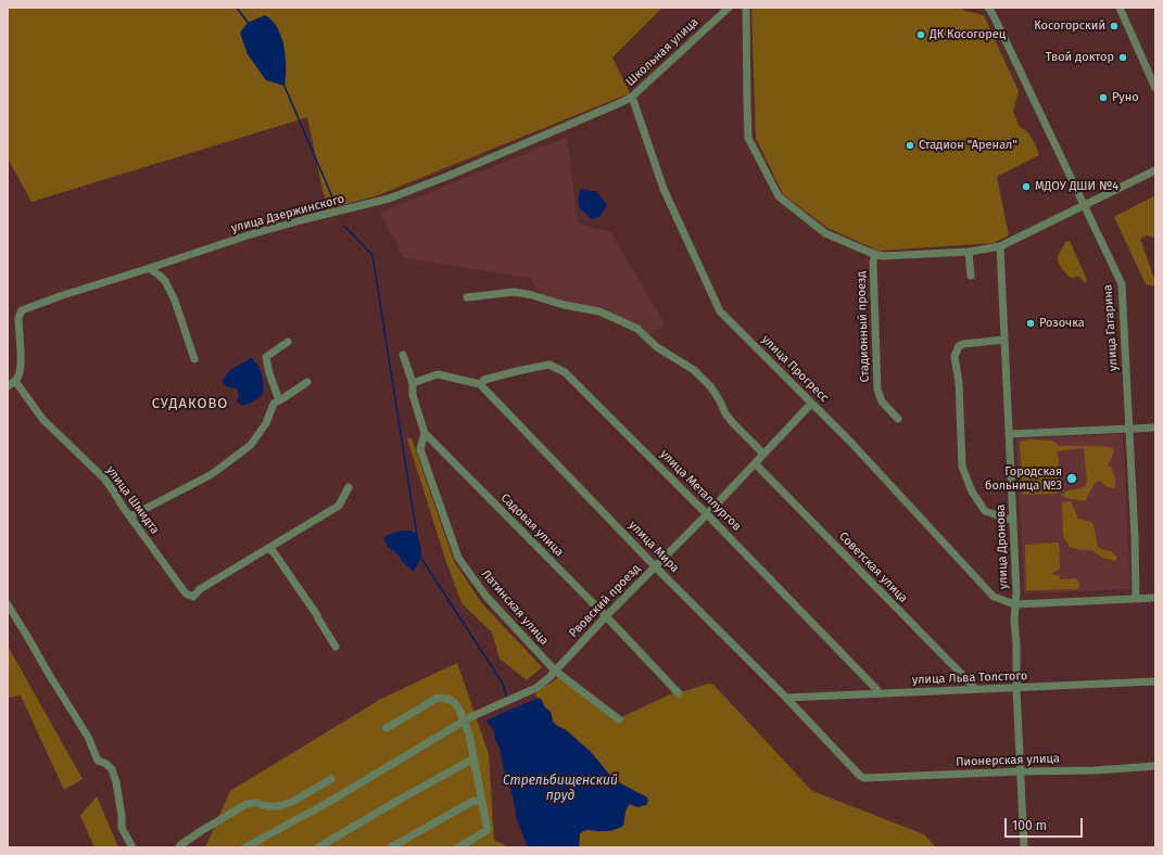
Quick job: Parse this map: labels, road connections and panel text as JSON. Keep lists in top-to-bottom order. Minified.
{"streets":{"street":["Школьная улица","улица Дзержинского","Стадионный проезд","улица Гагарина","улица Прогресс","улица Металлургов","улица Шмидта","Садовая улица","улица Мира","улица Дронова","Советская улица","Рвовский проезд","Латинская улица","улица Льва Толстого","Пионерская улица"]},"crossings":[["Школьная улица","улица Дзержинского"],["Школьная улица","улица Прогресс"],["улица Дзержинского","улица Прогресс"],["улица Дзержинского","улица Шмидта"],["улица Прогресс","улица Дронова"],["улица Прогресс","Рвовский проезд"],["улица Металлургов","улица Мира"],["улица Металлургов","Рвовский проезд"],["улица Металлургов","улица Льва Толстого"],["Садовая улица","Рвовский проезд"],["Садовая улица","Латинская улица"],["улица Мира","Рвовский проезд"],["улица Мира","улица Льва Толстого"],["улица Мира","Пионерская улица"],["улица Дронова","улица Льва Толстого"],["улица Дронова","Пионерская улица"],["Советская улица","Рвовский проезд"],["Советская улица","улица Льва Толстого"],["Рвовский проезд","Латинская улица"]],"districts":["СУДАКОВО"],"water":["Стрельбищенский пруд"],"places":["Косогорский","ДК Косогорец","Твой доктор","Руно","Стадион \"Аренал\"","МДОУ ДШИ №4","Розочка","Городская больница №3"],"scale_bar":"100 m"}
